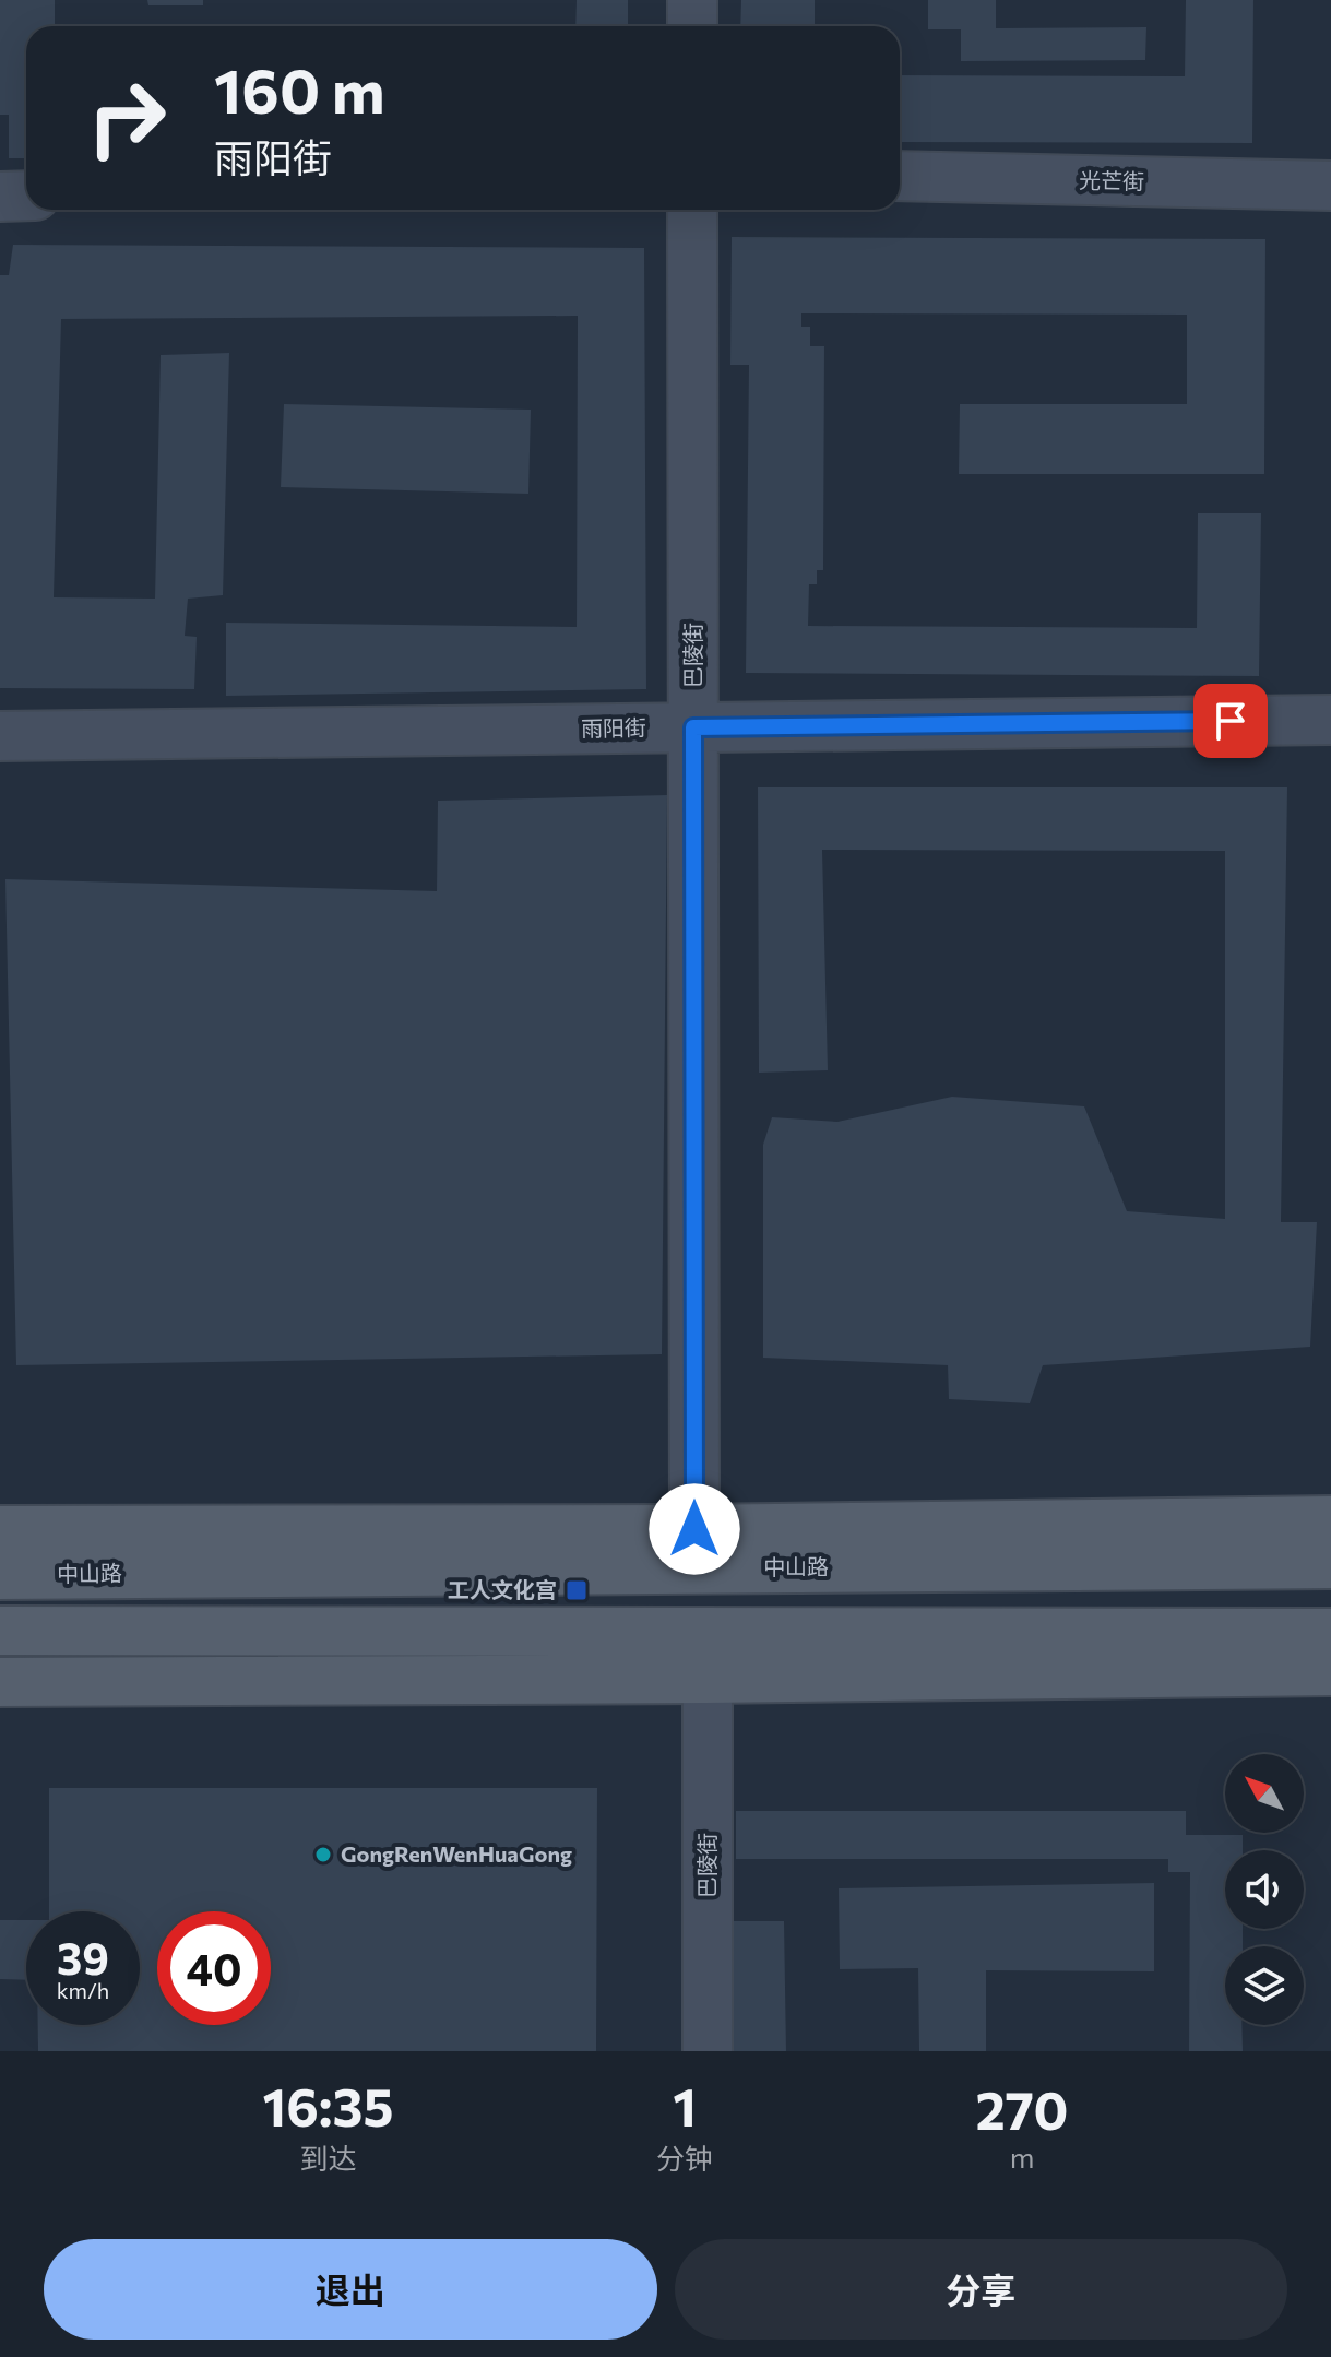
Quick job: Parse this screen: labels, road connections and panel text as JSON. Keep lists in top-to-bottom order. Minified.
{"streets":{"main road":["中山路"],"street":["光芒街","巴陵街","雨阳街"]},"crossings":[["巴陵街","雨阳街"]],"places":{"transit":["工人文化宫"],"other":["GongRenWenHuaGong"]},"north":"top left","page":{"turn":["160 m","雨阳街"],"speed":"39 km/h","limit":"40","eta":["16:35","到达","1","分钟","270","m"],"buttons":["退出","分享"]}}
